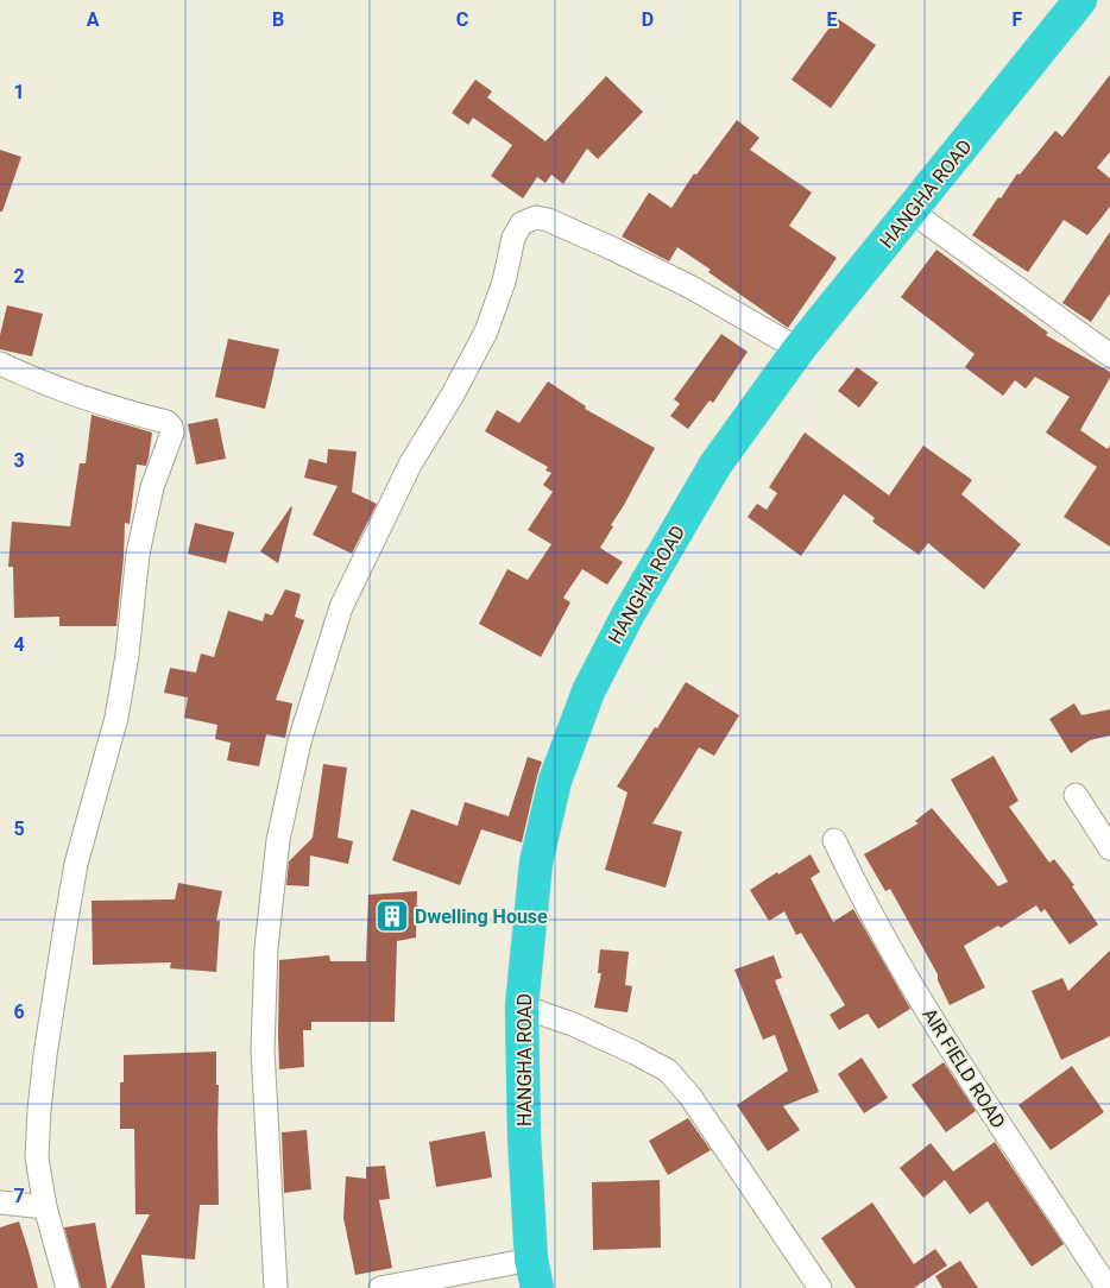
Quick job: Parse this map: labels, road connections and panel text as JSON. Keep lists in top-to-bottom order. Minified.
{"streets":{"highway":["HANGHA ROAD"],"street":["AIR FIELD ROAD"]},"places":{"building":["Dwelling House"]},"grid":{"columns":["A","B","C","D","E","F"],"rows":["1","2","3","4","5","6","7"]}}
